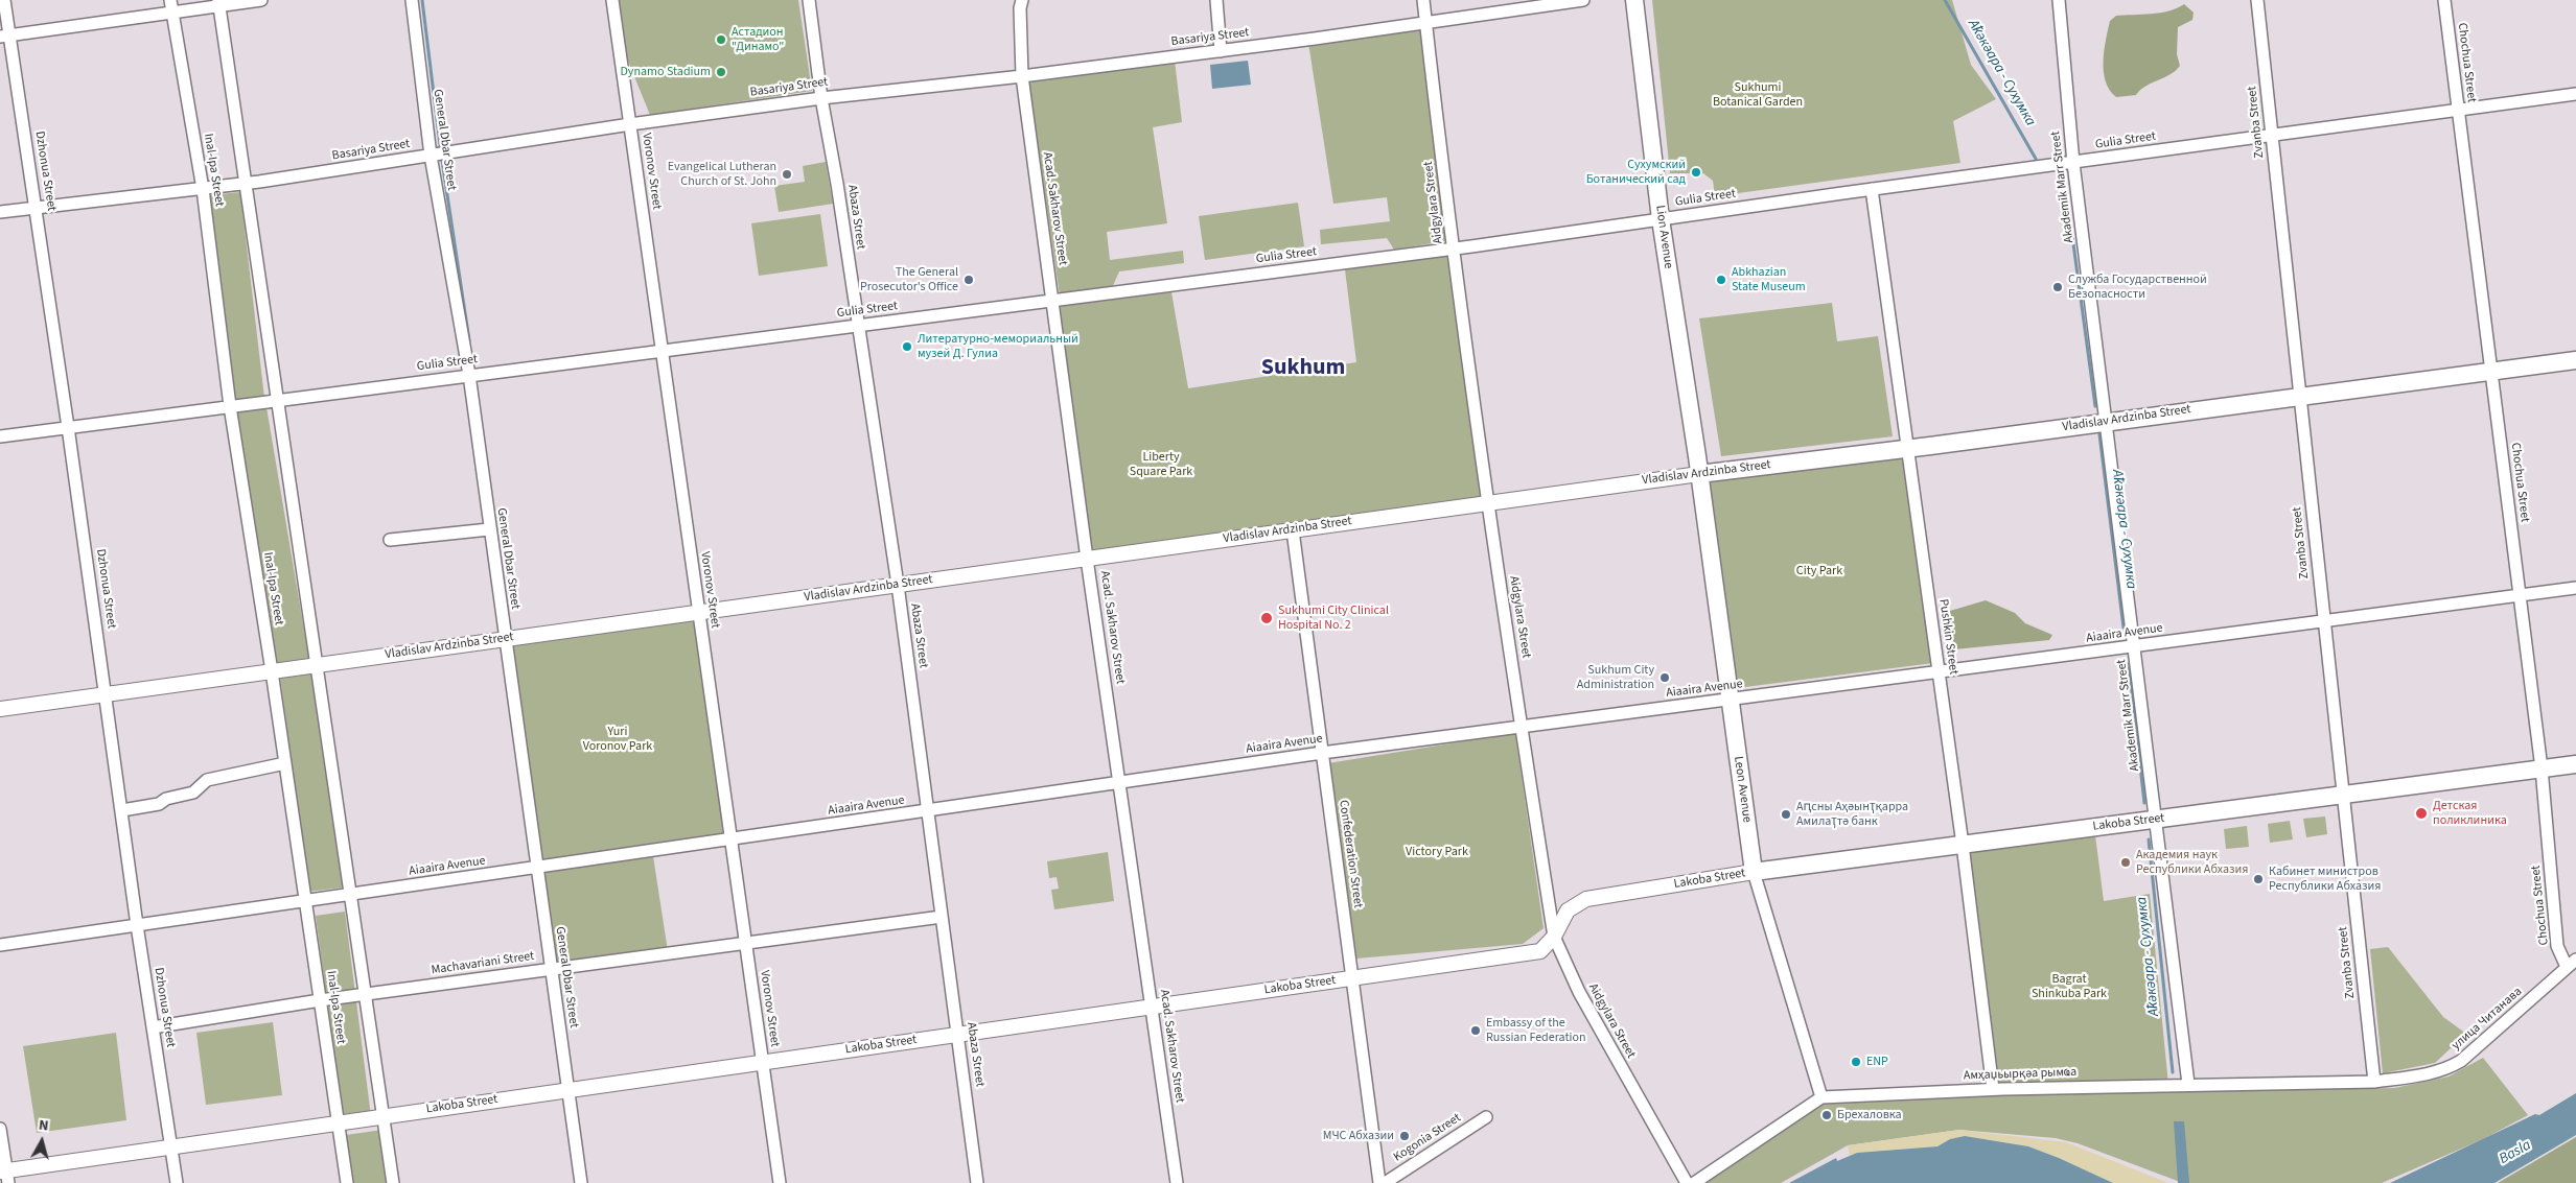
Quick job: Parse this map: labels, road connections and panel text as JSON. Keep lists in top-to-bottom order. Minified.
{"streets":{"highway":["Lion Avenue","Vladislav Ardzinba Street","Leon Avenue","Lakoba Street"],"street":["Basariya Street","Chochua Street","Zvanba Street","General Dbar Street","Gulia Street","Inal-Ipa Street","Dzhonua Street","Voronov Street","Akademik Marr Street","Aidgylara Street","Acad. Sakharov Street","Abaza Street","Aiaaira Avenue","Pushkin Street","Confederation Street","Machavariani Street","улица Читанава","Амҳаџьырқәа рымҩа","Kogonia Street"]},"crossings":[["Basariya Street","General Dbar Street"],["Basariya Street","Inal-Ipa Street"],["Basariya Street","Dzhonua Street"],["Basariya Street","Voronov Street"],["Basariya Street","Aidgylara Street"],["Basariya Street","Acad. Sakharov Street"],["Basariya Street","Abaza Street"],["Chochua Street","Gulia Street"],["Chochua Street","Vladislav Ardzinba Street"],["Chochua Street","Aiaaira Avenue"],["Chochua Street","Lakoba Street"],["Chochua Street","улица Читанава"],["Zvanba Street","Gulia Street"],["Zvanba Street","Vladislav Ardzinba Street"],["Zvanba Street","Aiaaira Avenue"],["Zvanba Street","Lakoba Street"],["Zvanba Street","улица Читанава"],["Zvanba Street","Амҳаџьырқәа рымҩа"],["General Dbar Street","Gulia Street"],["General Dbar Street","Vladislav Ardzinba Street"],["General Dbar Street","Aiaaira Avenue"],["General Dbar Street","Lakoba Street"],["General Dbar Street","Machavariani Street"],["Gulia Street","Inal-Ipa Street"],["Gulia Street","Dzhonua Street"],["Gulia Street","Voronov Street"],["Gulia Street","Akademik Marr Street"],["Gulia Street","Aidgylara Street"],["Gulia Street","Acad. Sakharov Street"],["Gulia Street","Abaza Street"],["Gulia Street","Lion Avenue"],["Gulia Street","Pushkin Street"],["Inal-Ipa Street","Vladislav Ardzinba Street"],["Inal-Ipa Street","Aiaaira Avenue"],["Inal-Ipa Street","Lakoba Street"],["Inal-Ipa Street","Machavariani Street"],["Dzhonua Street","Vladislav Ardzinba Street"],["Dzhonua Street","Aiaaira Avenue"],["Dzhonua Street","Lakoba Street"],["Dzhonua Street","Machavariani Street"],["Voronov Street","Vladislav Ardzinba Street"],["Voronov Street","Aiaaira Avenue"],["Voronov Street","Lakoba Street"],["Voronov Street","Machavariani Street"],["Akademik Marr Street","Vladislav Ardzinba Street"],["Akademik Marr Street","Aiaaira Avenue"],["Akademik Marr Street","Lakoba Street"],["Akademik Marr Street","Амҳаџьырқәа рымҩа"],["Aidgylara Street","Vladislav Ardzinba Street"],["Aidgylara Street","Aiaaira Avenue"],["Aidgylara Street","Lakoba Street"],["Acad. Sakharov Street","Vladislav Ardzinba Street"],["Acad. Sakharov Street","Aiaaira Avenue"],["Acad. Sakharov Street","Lakoba Street"],["Abaza Street","Vladislav Ardzinba Street"],["Abaza Street","Aiaaira Avenue"],["Abaza Street","Lakoba Street"],["Abaza Street","Machavariani Street"],["Lion Avenue","Vladislav Ardzinba Street"],["Lion Avenue","Leon Avenue"],["Vladislav Ardzinba Street","Pushkin Street"],["Vladislav Ardzinba Street","Leon Avenue"],["Vladislav Ardzinba Street","Confederation Street"],["Aiaaira Avenue","Pushkin Street"],["Aiaaira Avenue","Leon Avenue"],["Aiaaira Avenue","Confederation Street"],["Pushkin Street","Lakoba Street"],["Pushkin Street","Амҳаџьырқәа рымҩа"],["Leon Avenue","Lakoba Street"],["Leon Avenue","Амҳаџьырқәа рымҩа"],["Lakoba Street","Confederation Street"],["улица Читанава","Амҳаџьырқәа рымҩа"]],"districts":["Sukhum"],"water":["Аҟәкәара - Сухумка","Basla"],"parks":["Sukhumi Botanical Garden","Liberty Square Park","City Park","Yuri Voronov Park","Victory Park","Bagrat Shinkuba Park"],"places":["Астадион \"Динамо\"","Dynamo Stadium","Сухумский Ботанический сад","Evangelical Lutheran Church of St. John","The General Prosecutor's Office","Abkhazian State Museum","Служба Государственной Безопасности","Литературно-мемориальный музей Д. Гулиа","Sukhumi City Clinical Hospital No. 2","Sukhum City Administration","Детская поликлиника","Аԥсны Аҳәынҭқарра Амилаҭтә банк","Академия наук Республики Абхазия","Кабинет министров Республики Абхазия","Embassy of the Russian Federation","ENP","Брехаловка","МЧС Абхазии"],"north":"top"}
